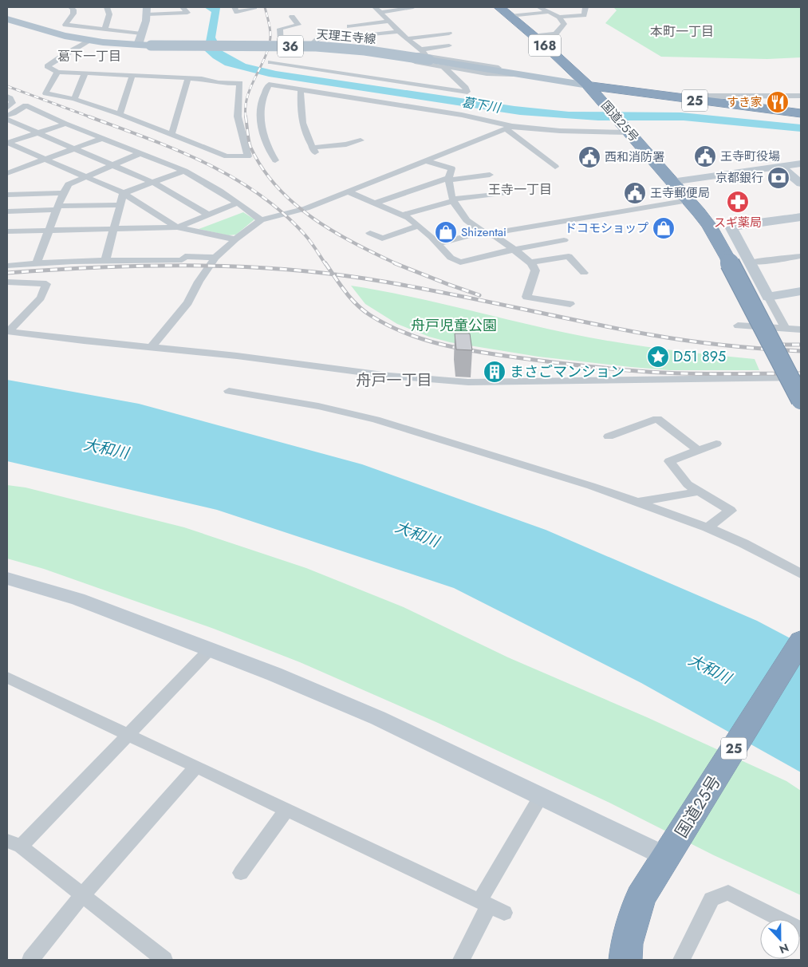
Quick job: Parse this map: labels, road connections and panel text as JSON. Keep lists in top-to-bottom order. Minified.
{"streets":{"highway":["168","25","国道25号"],"main road":["天理王寺線","36"]},"crossings":[["天理王寺線","168"],["天理王寺線","国道25号"],["168","国道25号"]],"districts":["本町一丁目","葛下一丁目","王寺一丁目","舟戸一丁目"],"water":["葛下川","大和川"],"parks":["舟戸児童公園"],"places":{"restaurant":["すき家"],"public building":["王寺町役場","西和消防署","王寺郵便局"],"bank":["京都銀行"],"pharmacy":["スギ薬局"],"shop":["ドコモショップ","Shizentai"],"place":["D51 895"],"building":["まさごマンション"]},"north":"bottom"}
